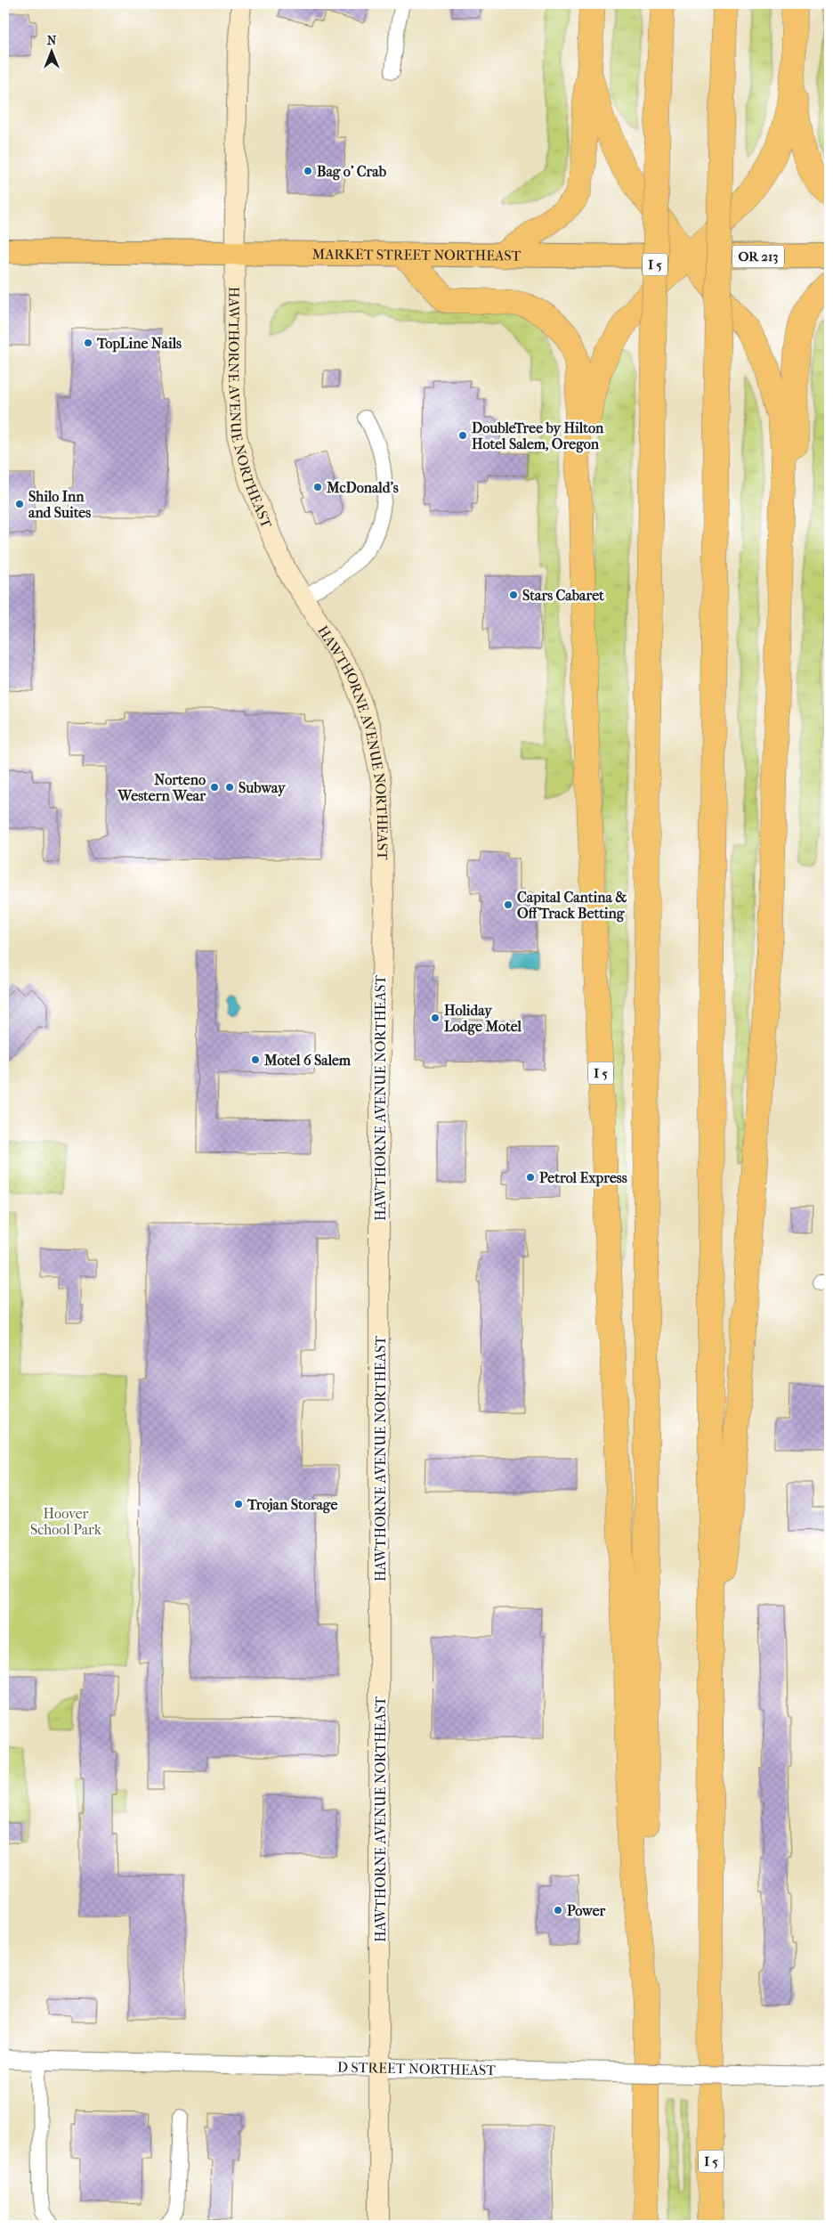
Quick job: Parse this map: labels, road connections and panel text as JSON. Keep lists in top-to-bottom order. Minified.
{"streets":{"highway":["I 5"],"main road":["MARKET STREET NORTHEAST","OR 213","HAWTHORNE AVENUE NORTHEAST"],"street":["D STREET NORTHEAST"]},"crossings":[["MARKET STREET NORTHEAST","I 5"],["MARKET STREET NORTHEAST","HAWTHORNE AVENUE NORTHEAST"],["HAWTHORNE AVENUE NORTHEAST","D STREET NORTHEAST"]],"parks":["Hoover School Park"],"places":["Bag o' Crab","TopLine Nails","DoubleTree by Hilton Hotel Salem, Oregon","McDonald's","Shilo Inn and Suites","Stars Cabaret","Norteno Western Wear","Subway","Capital Cantina & Off Track Betting","Holiday Lodge Motel","Motel 6 Salem","Petrol Express","Trojan Storage","Power"],"north":"top"}
